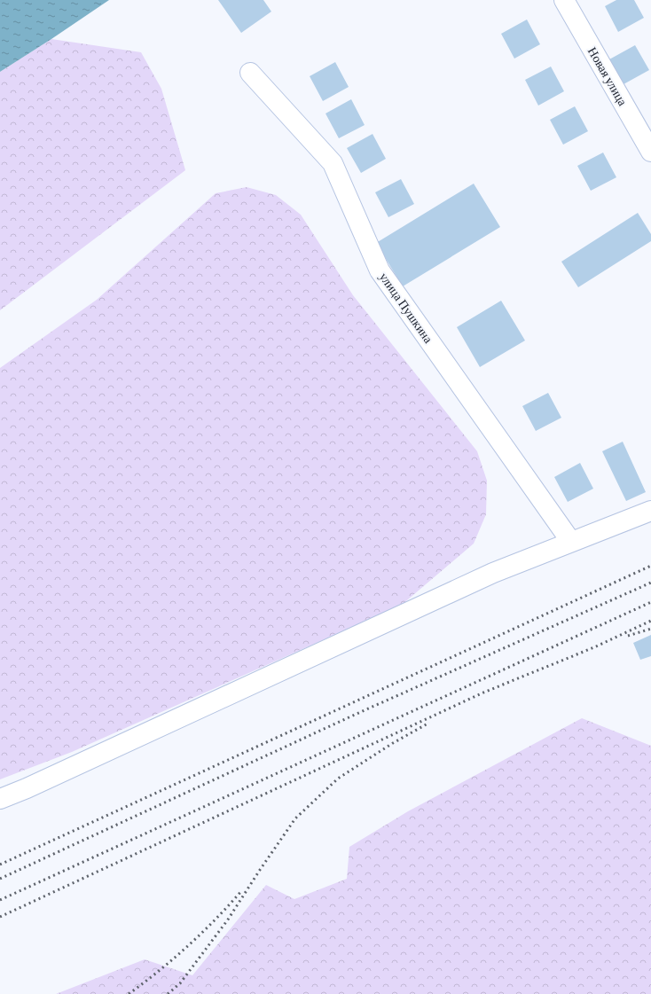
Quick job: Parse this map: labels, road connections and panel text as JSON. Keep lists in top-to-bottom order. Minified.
{"streets":{"street":["Новая улица","улица Пушкина"]}}
